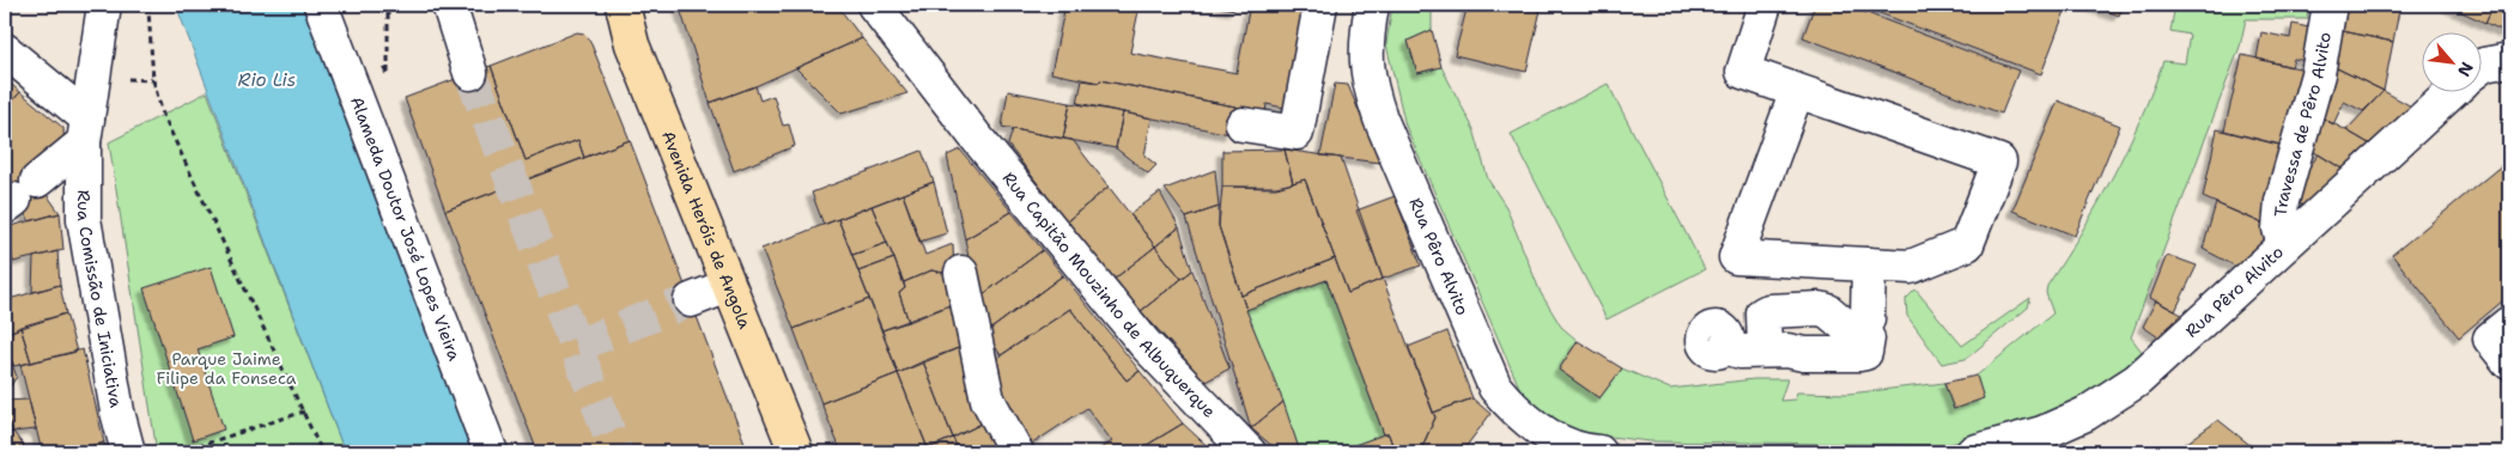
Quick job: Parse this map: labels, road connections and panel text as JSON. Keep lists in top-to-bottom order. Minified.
{"streets":{"main road":["Avenida Heróis de Angola"],"street":["Travessa de Pêro Alvito","Alameda Doutor José Lopes Vieira","Rua Pêro Alvito","Rua Capitão Mouzinho de Albuquerque","Rua Comissão de Iniciativa"]},"crossings":[["Travessa de Pêro Alvito","Rua Pêro Alvito"]],"water":["Rio Lis"],"parks":["Parque Jaime Filipe da Fonseca"],"north":"bottom right"}
